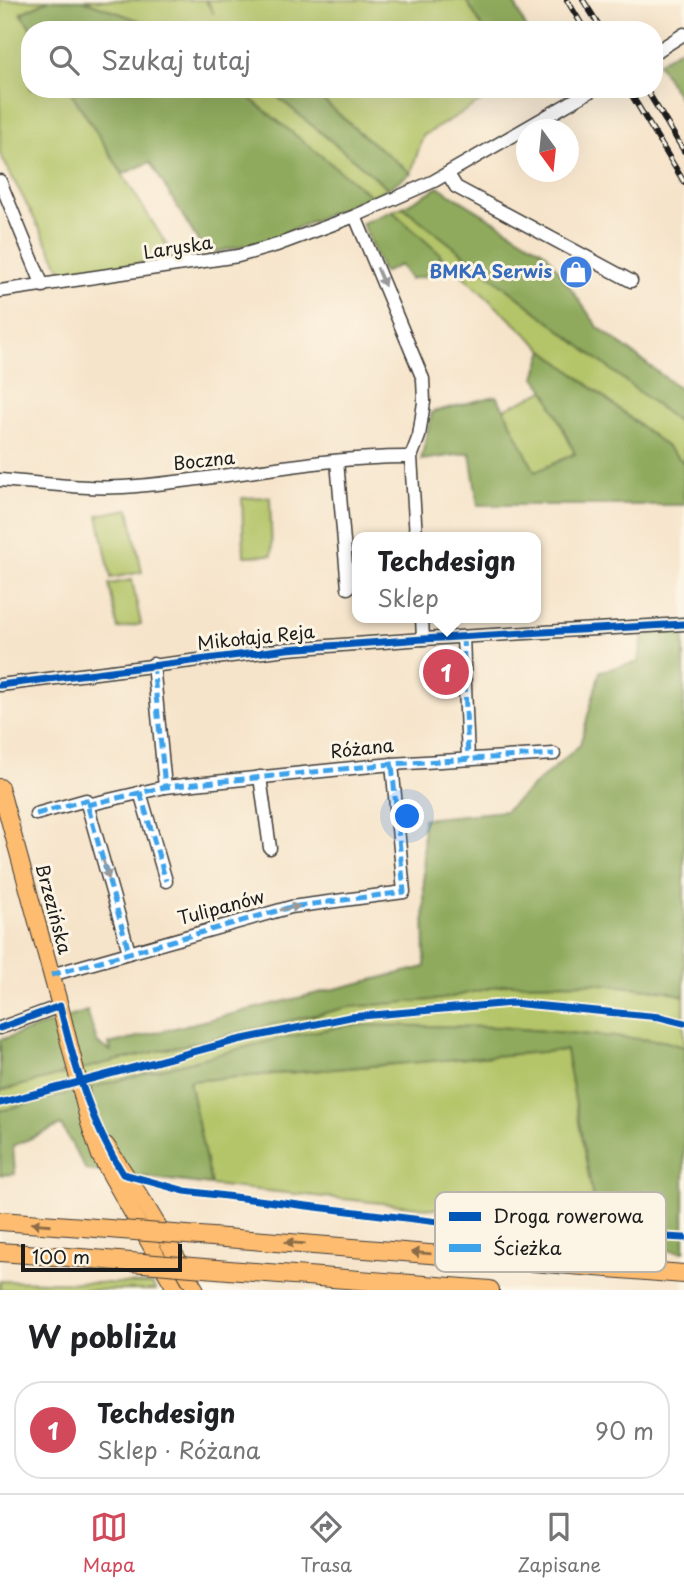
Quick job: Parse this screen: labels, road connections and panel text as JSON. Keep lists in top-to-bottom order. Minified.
{"streets":{"main road":["Brzezińska"],"street":["Laryska","Boczna","Mikołaja Reja","Różana","Tulipanów"]},"crossings":[["Różana","Tulipanów"],["Tulipanów","Brzezińska"]],"places":{"shop":["BMKA Serwis"]},"legend":["Droga rowerowa","Ścieżka"],"scale_bar":"100 m","north":"bottom","page":{"search":"Szukaj tutaj","popup":["Techdesign","Sklep"],"pins":"1","scale":"100 m","heading":"W pobliżu","list":[{"mark":"1","name":"Techdesign","note":"Sklep · Różana","value":"90 m"}],"nav":["Mapa","Trasa","Zapisane"]}}
